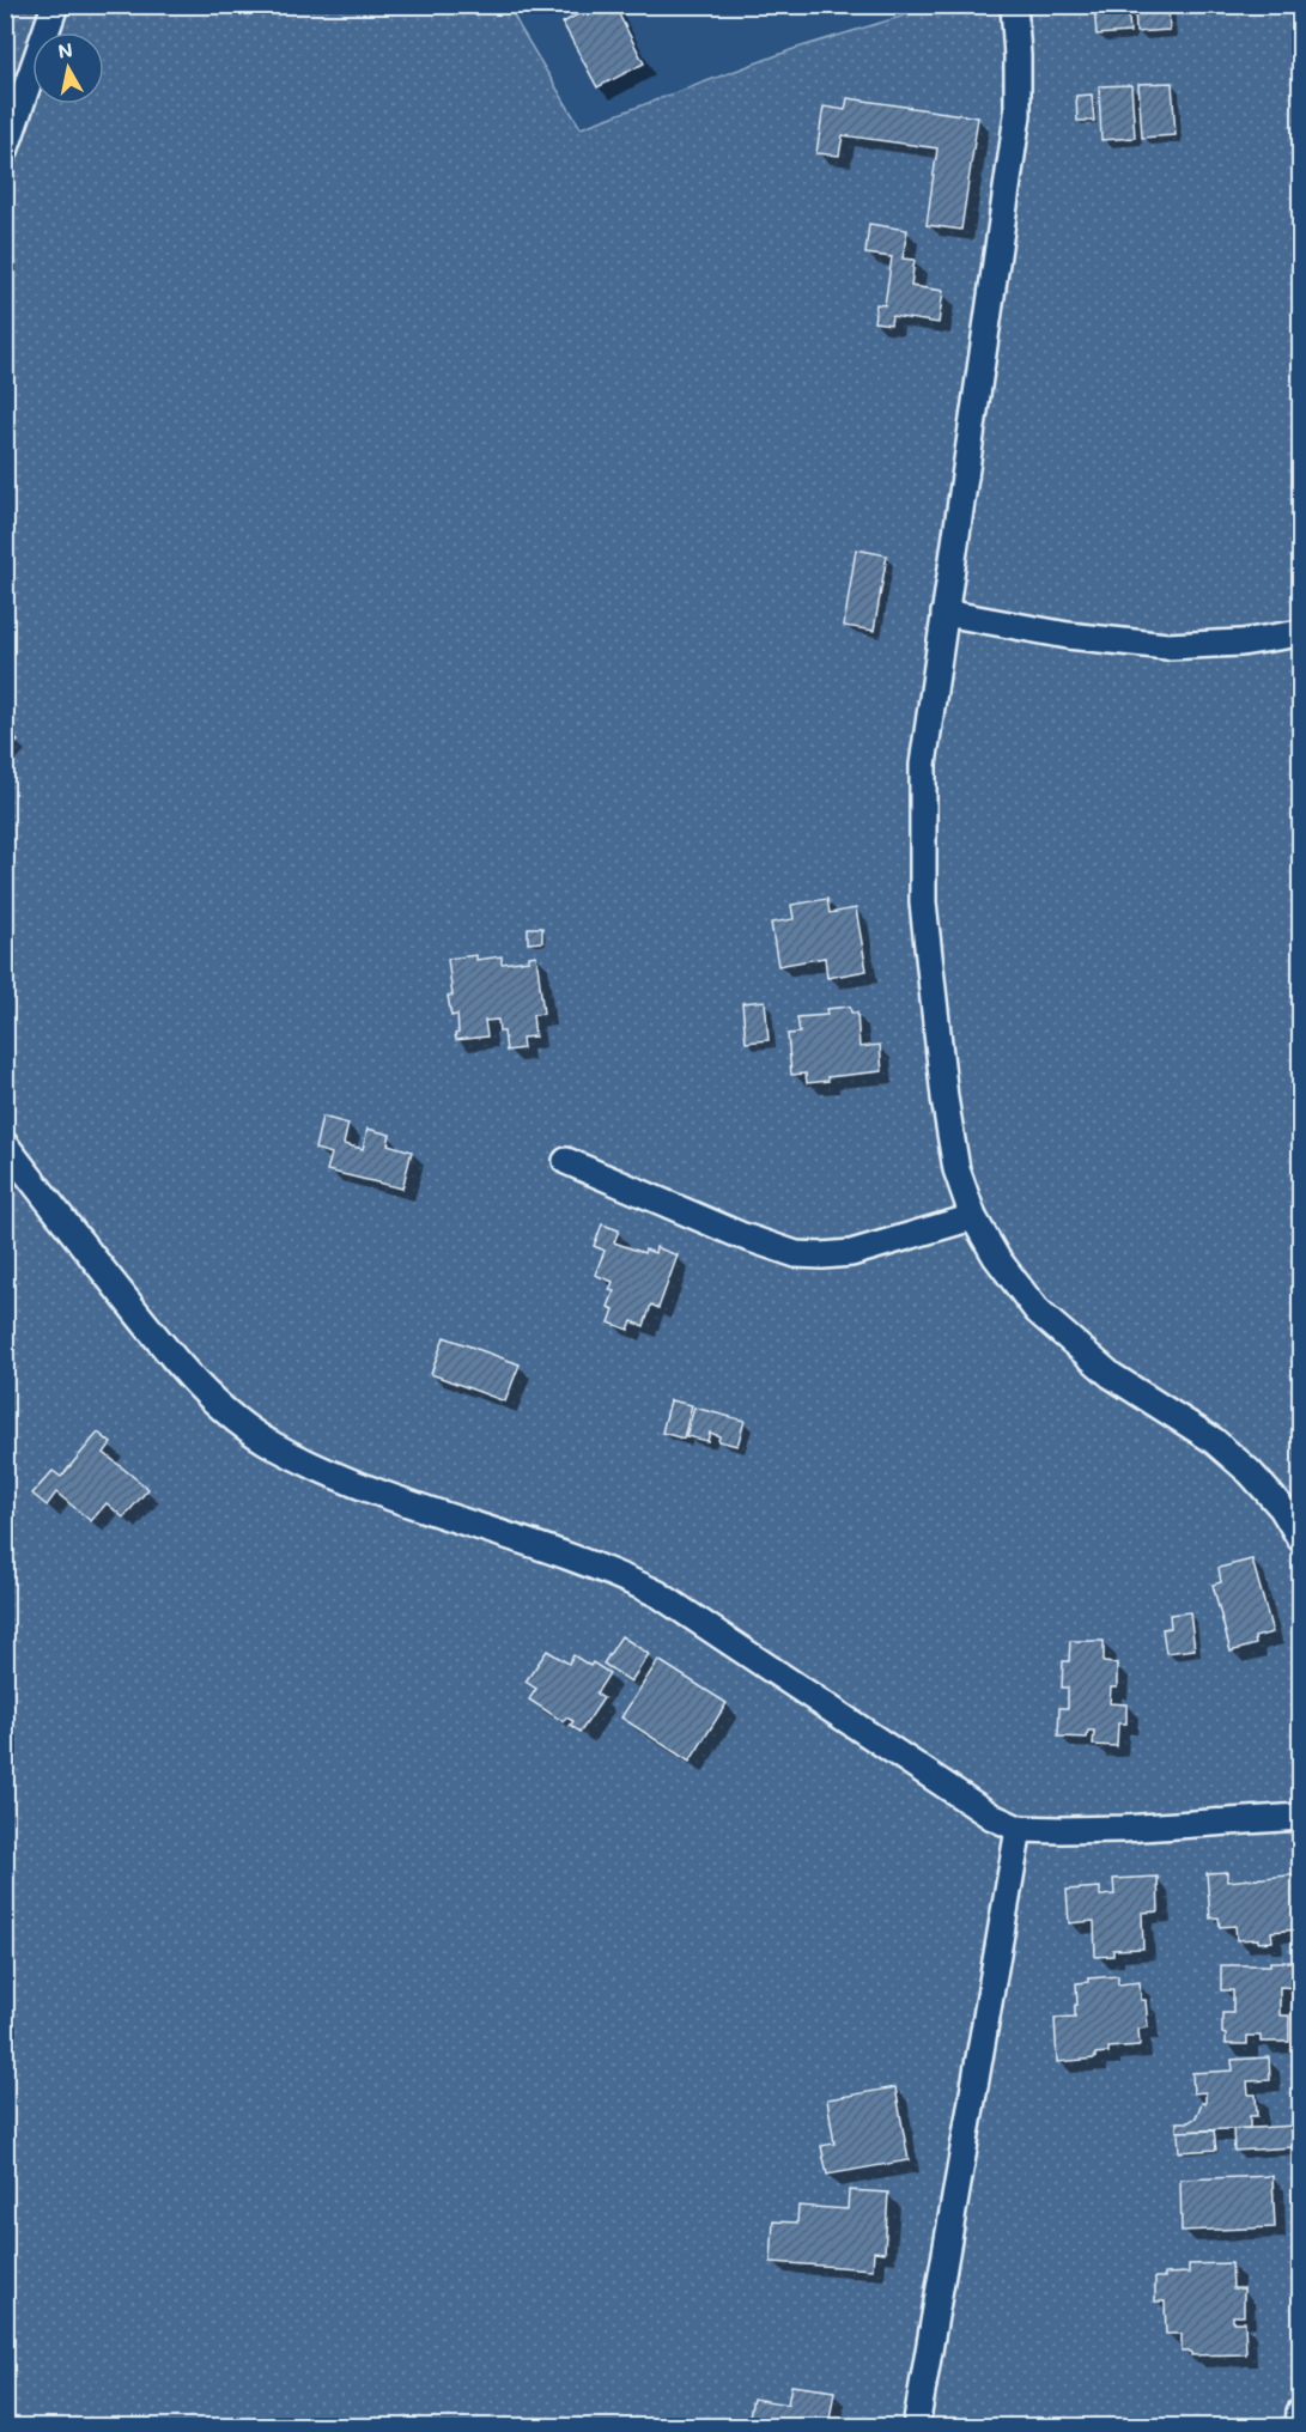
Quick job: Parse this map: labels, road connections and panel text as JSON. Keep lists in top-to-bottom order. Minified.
{"north":"top"}
